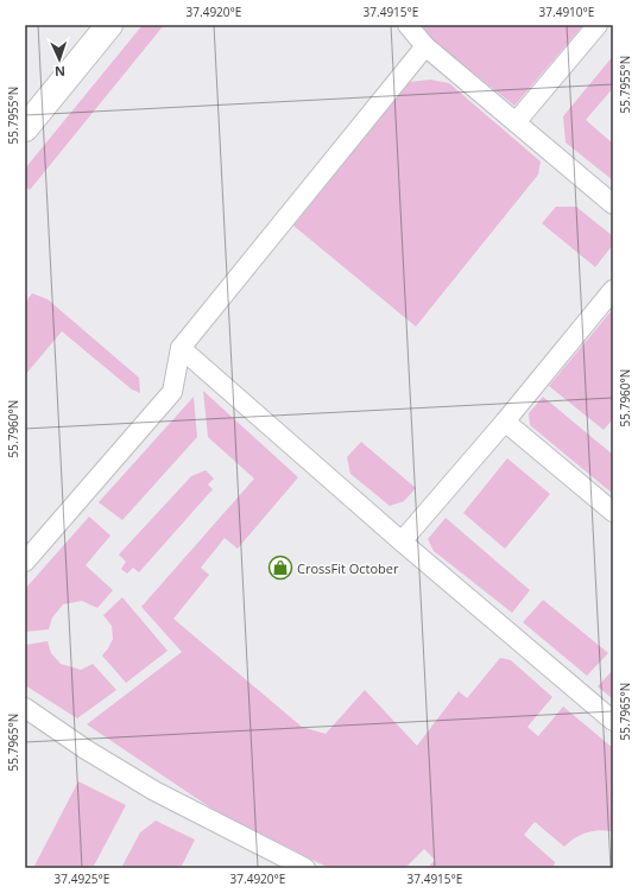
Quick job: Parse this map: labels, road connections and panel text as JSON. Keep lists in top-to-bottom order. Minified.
{"places":{"shop":["CrossFit October"]},"north":"bottom","coordinates":["37.4920°E","37.4915°E","37.4910°E","55.7955°N","55.7960°N","55.7965°N","37.4925°E"]}
